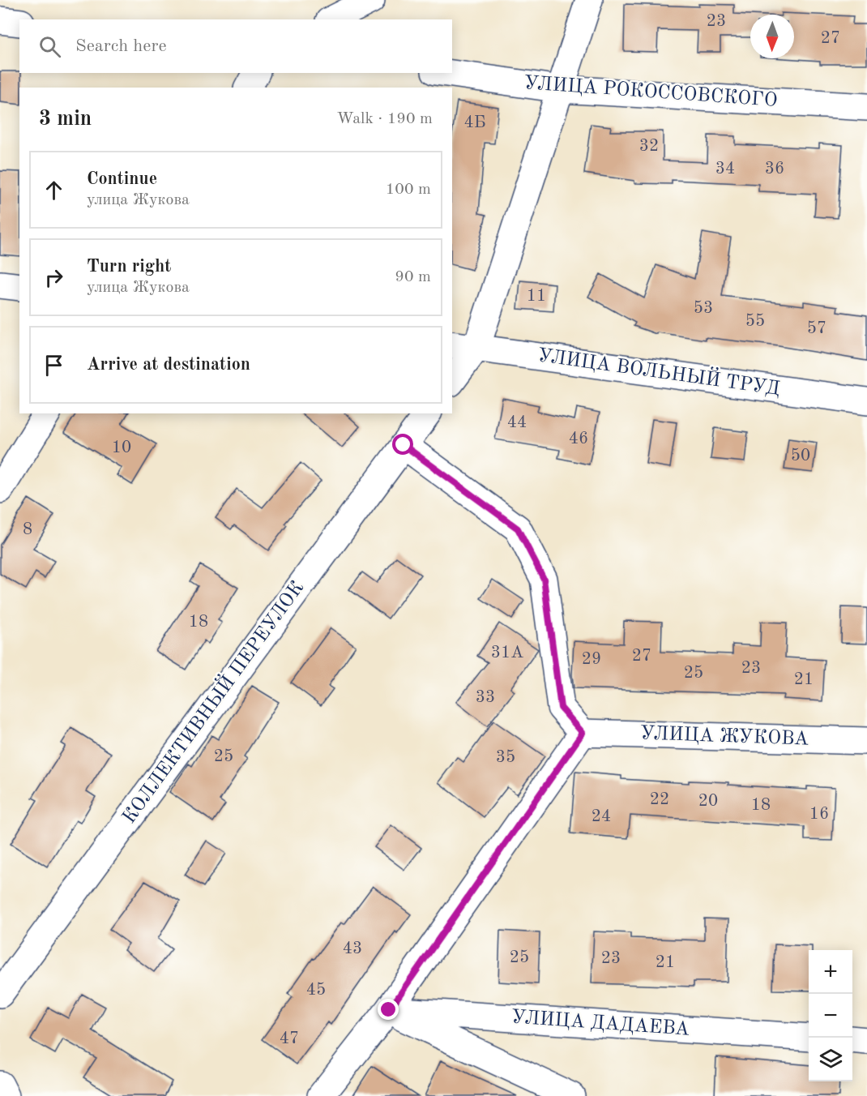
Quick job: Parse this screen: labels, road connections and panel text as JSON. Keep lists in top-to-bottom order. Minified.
{"streets":{"street":["УЛИЦА РОКОССОВСКОГО","УЛИЦА ВОЛЬНЫЙ ТРУД","КОЛЛЕКТИВНЫЙ ПЕРЕУЛОК","УЛИЦА ЖУКОВА","УЛИЦА ДАДАЕВА"]},"house_numbers":["23","27","4Б","32","34","36","11","53","55","57","44","46","10","50","8","18","31А","27","29","23","25","21","33","25","35","22","20","18","16","24","43","25","23","21","45","47"],"north":"bottom","page":{"search":"Search here","heading":["3 min","Walk · 190 m"],"list":[["Continue","улица Жукова","100 m"],["Turn right","улица Жукова","90 m"],"Arrive at destination"],"map_buttons":["+","−"]}}
